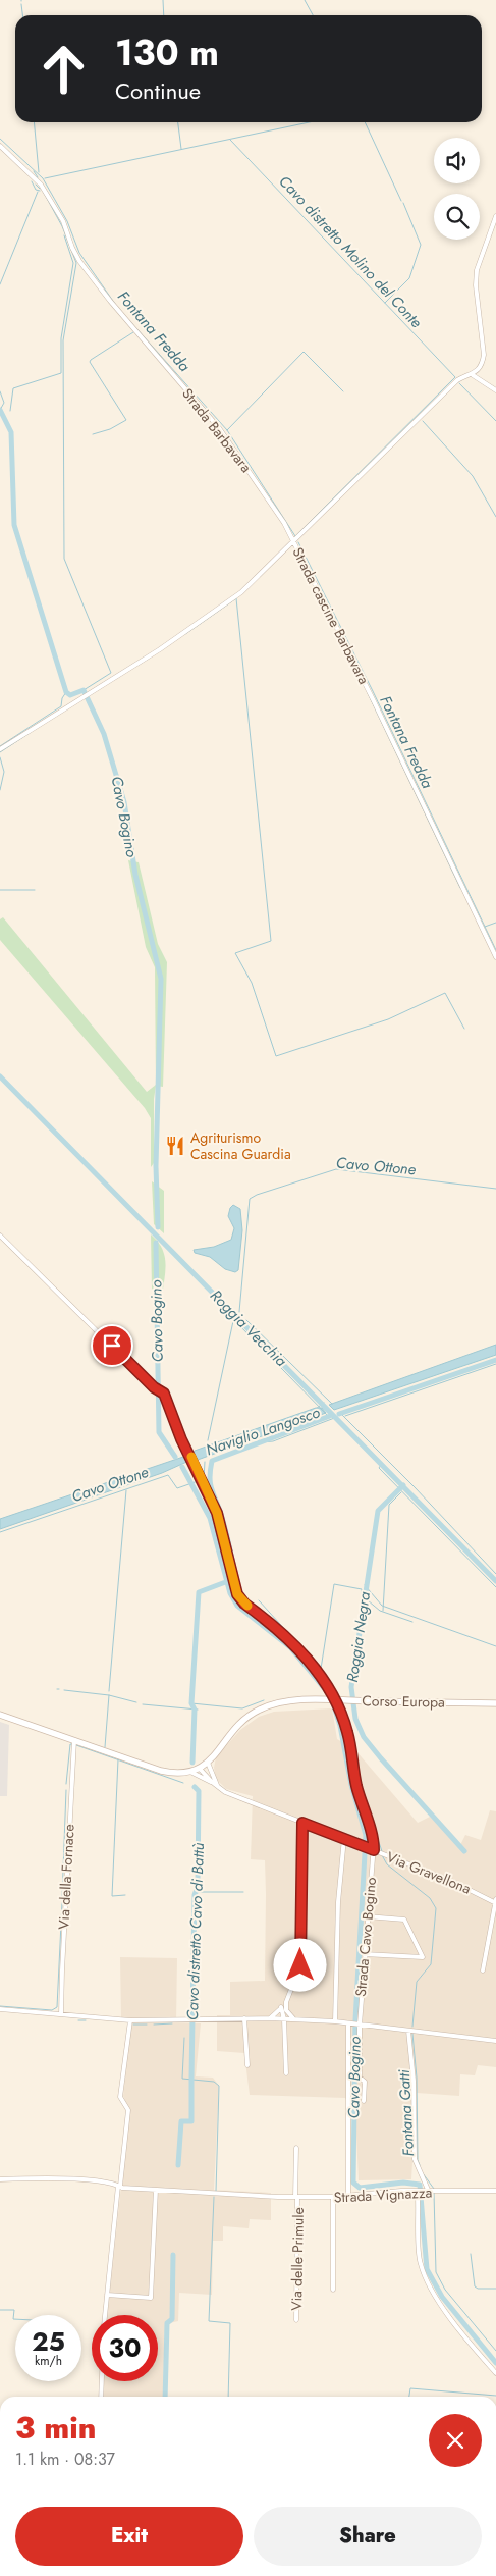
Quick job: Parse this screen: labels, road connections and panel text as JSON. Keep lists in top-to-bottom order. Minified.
{"streets":{"main road":["Corso Europa","Via Gravellona"],"street":["Strada Barbavara","Strada cascine Barbavara","Via della Fornace","Strada Cavo Bogino","Strada Vignazza","Via delle Primule"]},"crossings":[["Strada Barbavara","Strada cascine Barbavara"],["Corso Europa","Via Gravellona"],["Via Gravellona","Via della Fornace"],["Via Gravellona","Strada Cavo Bogino"],["Strada Vignazza","Via delle Primule"]],"water":["Cavo distretto Molino del Conte","Fontana Fredda","Cavo Bogino","Cavo Ottone","Roggia Vecchia","Naviglio Langosco","Roggia Negra","Cavo distretto Cavo di Battù","Fontana Gatti"],"places":{"restaurant":["Agriturismo Cascina Guardia"]},"page":{"turn":["130 m","Continue"],"speed":"25 km/h","limit":"30","heading":["3 min","1.1 km · 08:37"],"buttons":["Exit","Share"]}}
